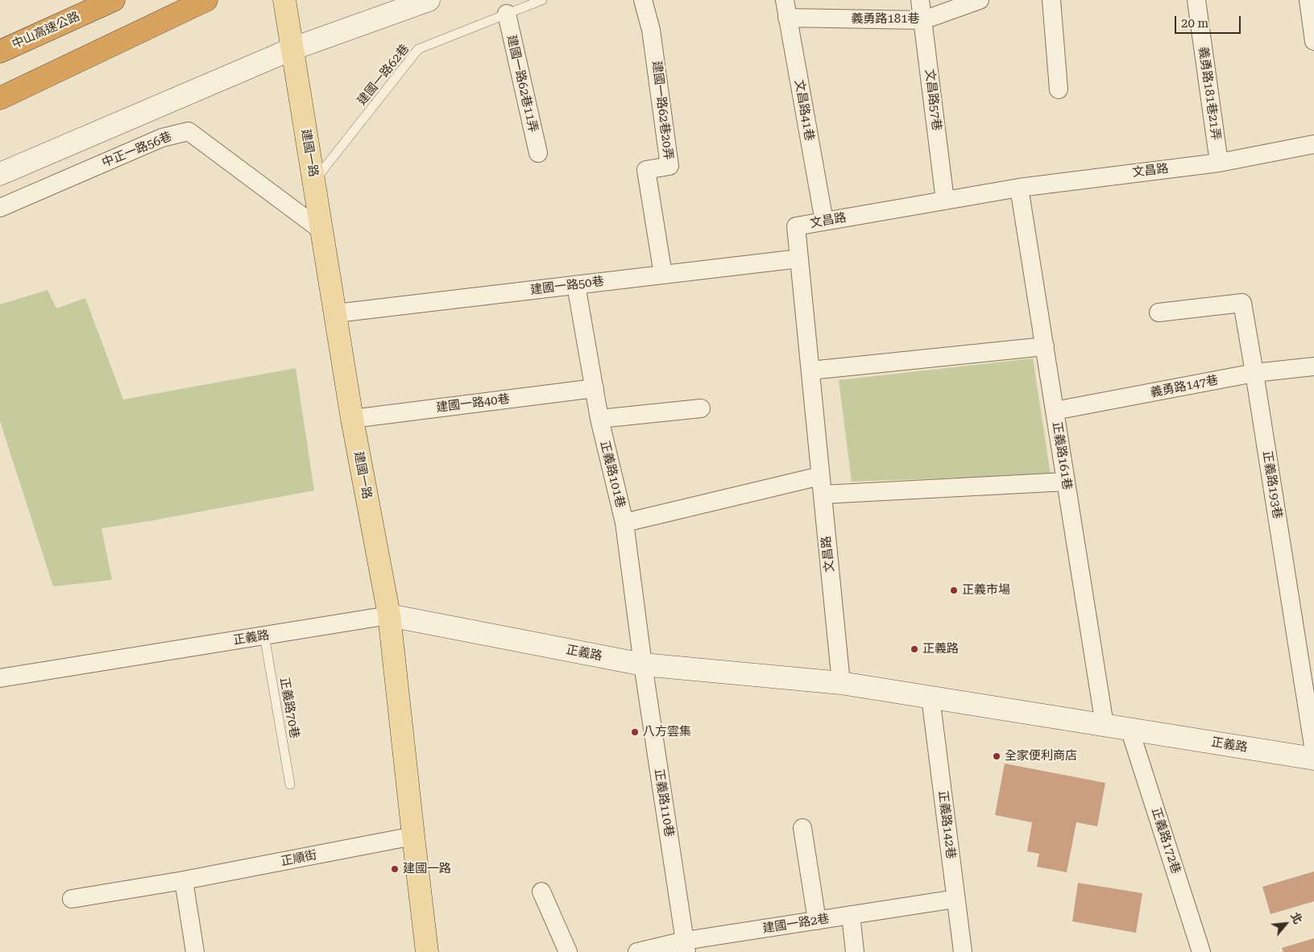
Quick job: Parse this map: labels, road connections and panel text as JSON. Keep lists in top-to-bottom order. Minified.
{"streets":{"highway":["中山高速公路"],"main road":["建國一路"],"street":["義勇路181巷","建國一路62巷11弄","義勇路181巷21弄","文昌路57巷","建國一路62巷20弄","文昌路41巷","中正一路56巷","文昌路","建國一路50巷","義勇路147巷","建國一路40巷","正義路161巷","正義路101巷","正義路193巷","正義路","正義路110巷","正義路142巷","正義路172巷","正順街","建國一路2巷"],"lane":["建國一路62巷","正義路70巷"]},"crossings":[["義勇路181巷","文昌路57巷"],["義勇路181巷","文昌路41巷"],["建國一路62巷","建國一路62巷11弄"],["建國一路62巷","建國一路"],["義勇路181巷21弄","文昌路"],["文昌路57巷","文昌路"],["建國一路62巷20弄","建國一路50巷"],["文昌路41巷","文昌路"],["中正一路56巷","建國一路"],["建國一路","建國一路50巷"],["建國一路","建國一路40巷"],["建國一路","正義路"],["建國一路","正順街"],["文昌路","建國一路50巷"],["文昌路","正義路161巷"],["文昌路","正義路"],["建國一路50巷","正義路101巷"],["義勇路147巷","正義路161巷"],["義勇路147巷","正義路193巷"],["建國一路40巷","正義路101巷"],["正義路161巷","正義路"],["正義路101巷","正義路"],["正義路101巷","正義路110巷"],["正義路","正義路70巷"],["正義路","正義路110巷"],["正義路","正義路142巷"],["正義路","正義路172巷"],["正義路110巷","建國一路2巷"],["正義路142巷","建國一路2巷"]],"places":["正義市場","正義路","八方雲集","全家便利商店","建國一路"],"scale_bar":"20 m","north":"top right"}
